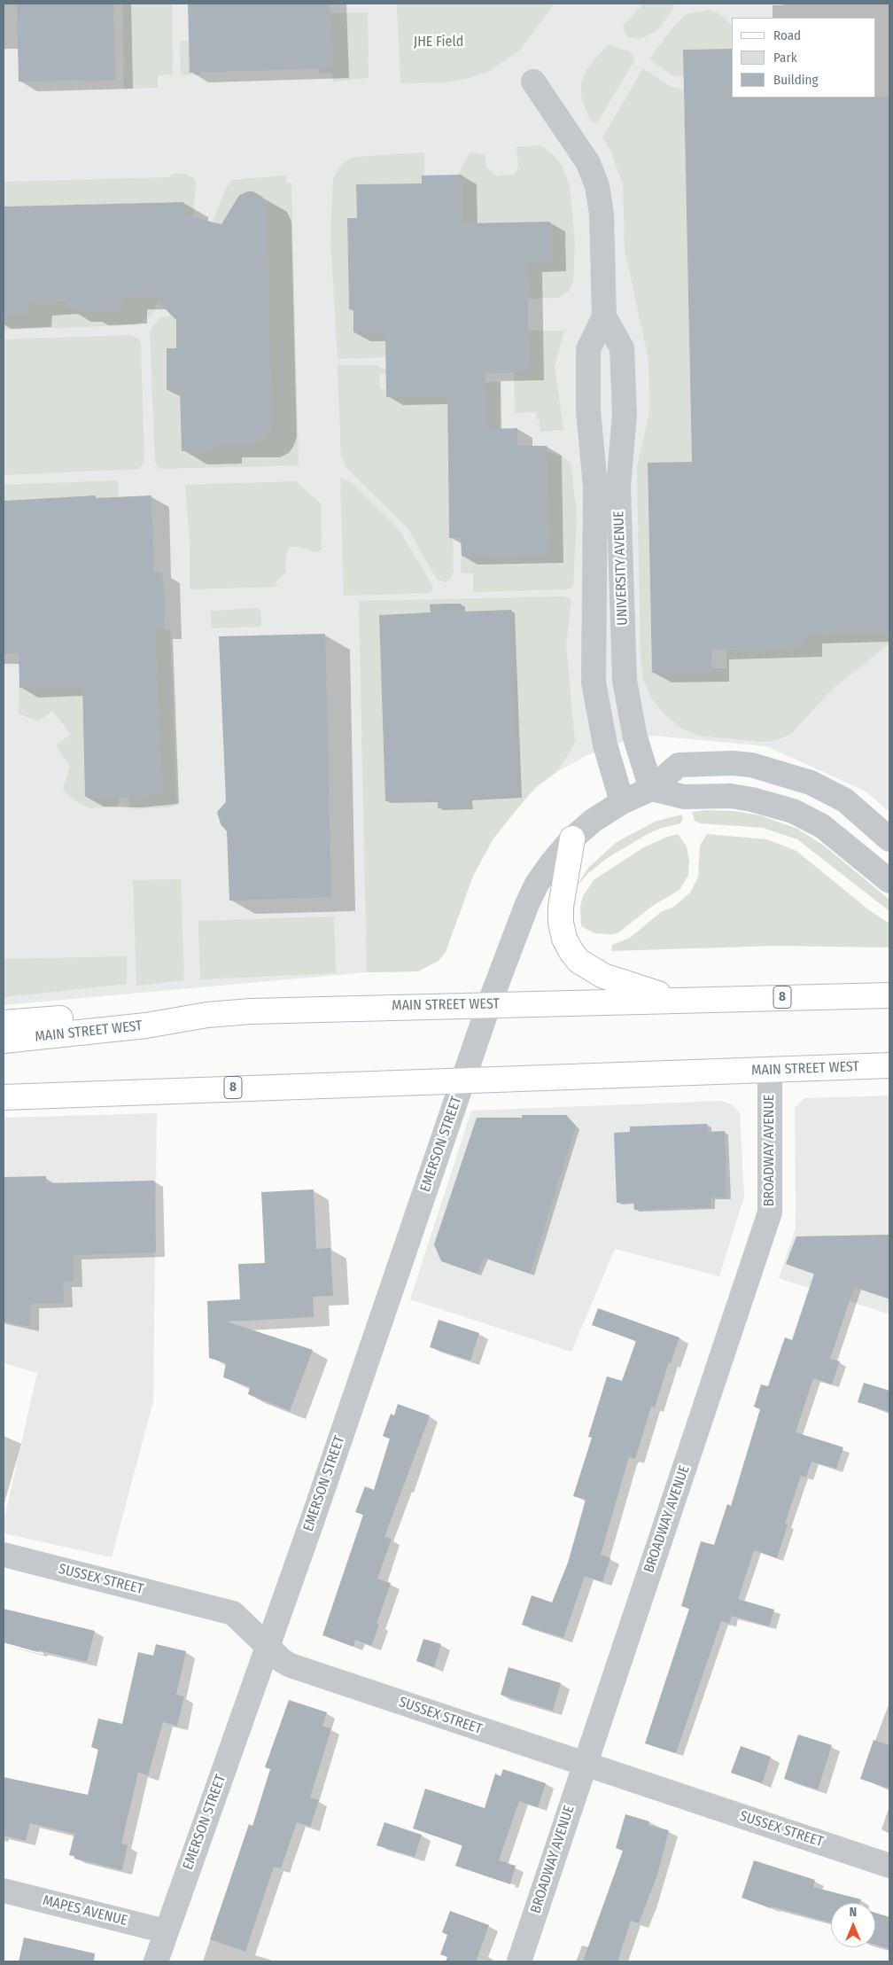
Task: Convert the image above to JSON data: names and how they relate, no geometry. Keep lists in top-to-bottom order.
{
  "streets": {
    "main road": ["8", "MAIN STREET WEST"],
    "street": [
      "UNIVERSITY AVENUE",
      "EMERSON STREET",
      "BROADWAY AVENUE",
      "SUSSEX STREET",
      "MAPES AVENUE"
    ]
  },
  "crossings": [
    ["MAIN STREET WEST", "EMERSON STREET"],
    ["MAIN STREET WEST", "BROADWAY AVENUE"],
    ["EMERSON STREET", "SUSSEX STREET"],
    ["EMERSON STREET", "MAPES AVENUE"],
    ["BROADWAY AVENUE", "SUSSEX STREET"]
  ],
  "parks": ["JHE Field"],
  "legend": ["Road", "Park", "Building"],
  "north": "top"
}
